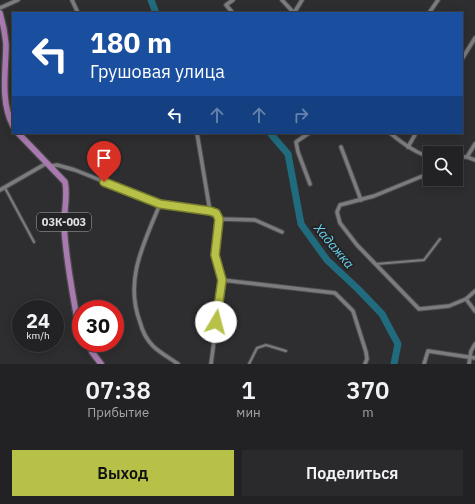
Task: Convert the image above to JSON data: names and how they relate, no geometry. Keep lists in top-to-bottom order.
{
  "streets": {
    "main road": ["03К-003"]
  },
  "water": ["Хадажка"],
  "page": {
    "turn": ["180 m", "Грушовая улица"],
    "speed": "24 km/h",
    "limit": "30",
    "eta": [
      "07:38",
      "Прибытие",
      "1",
      "мин",
      "370",
      "m"
    ],
    "buttons": ["Выход", "Поделиться"]
  }
}
